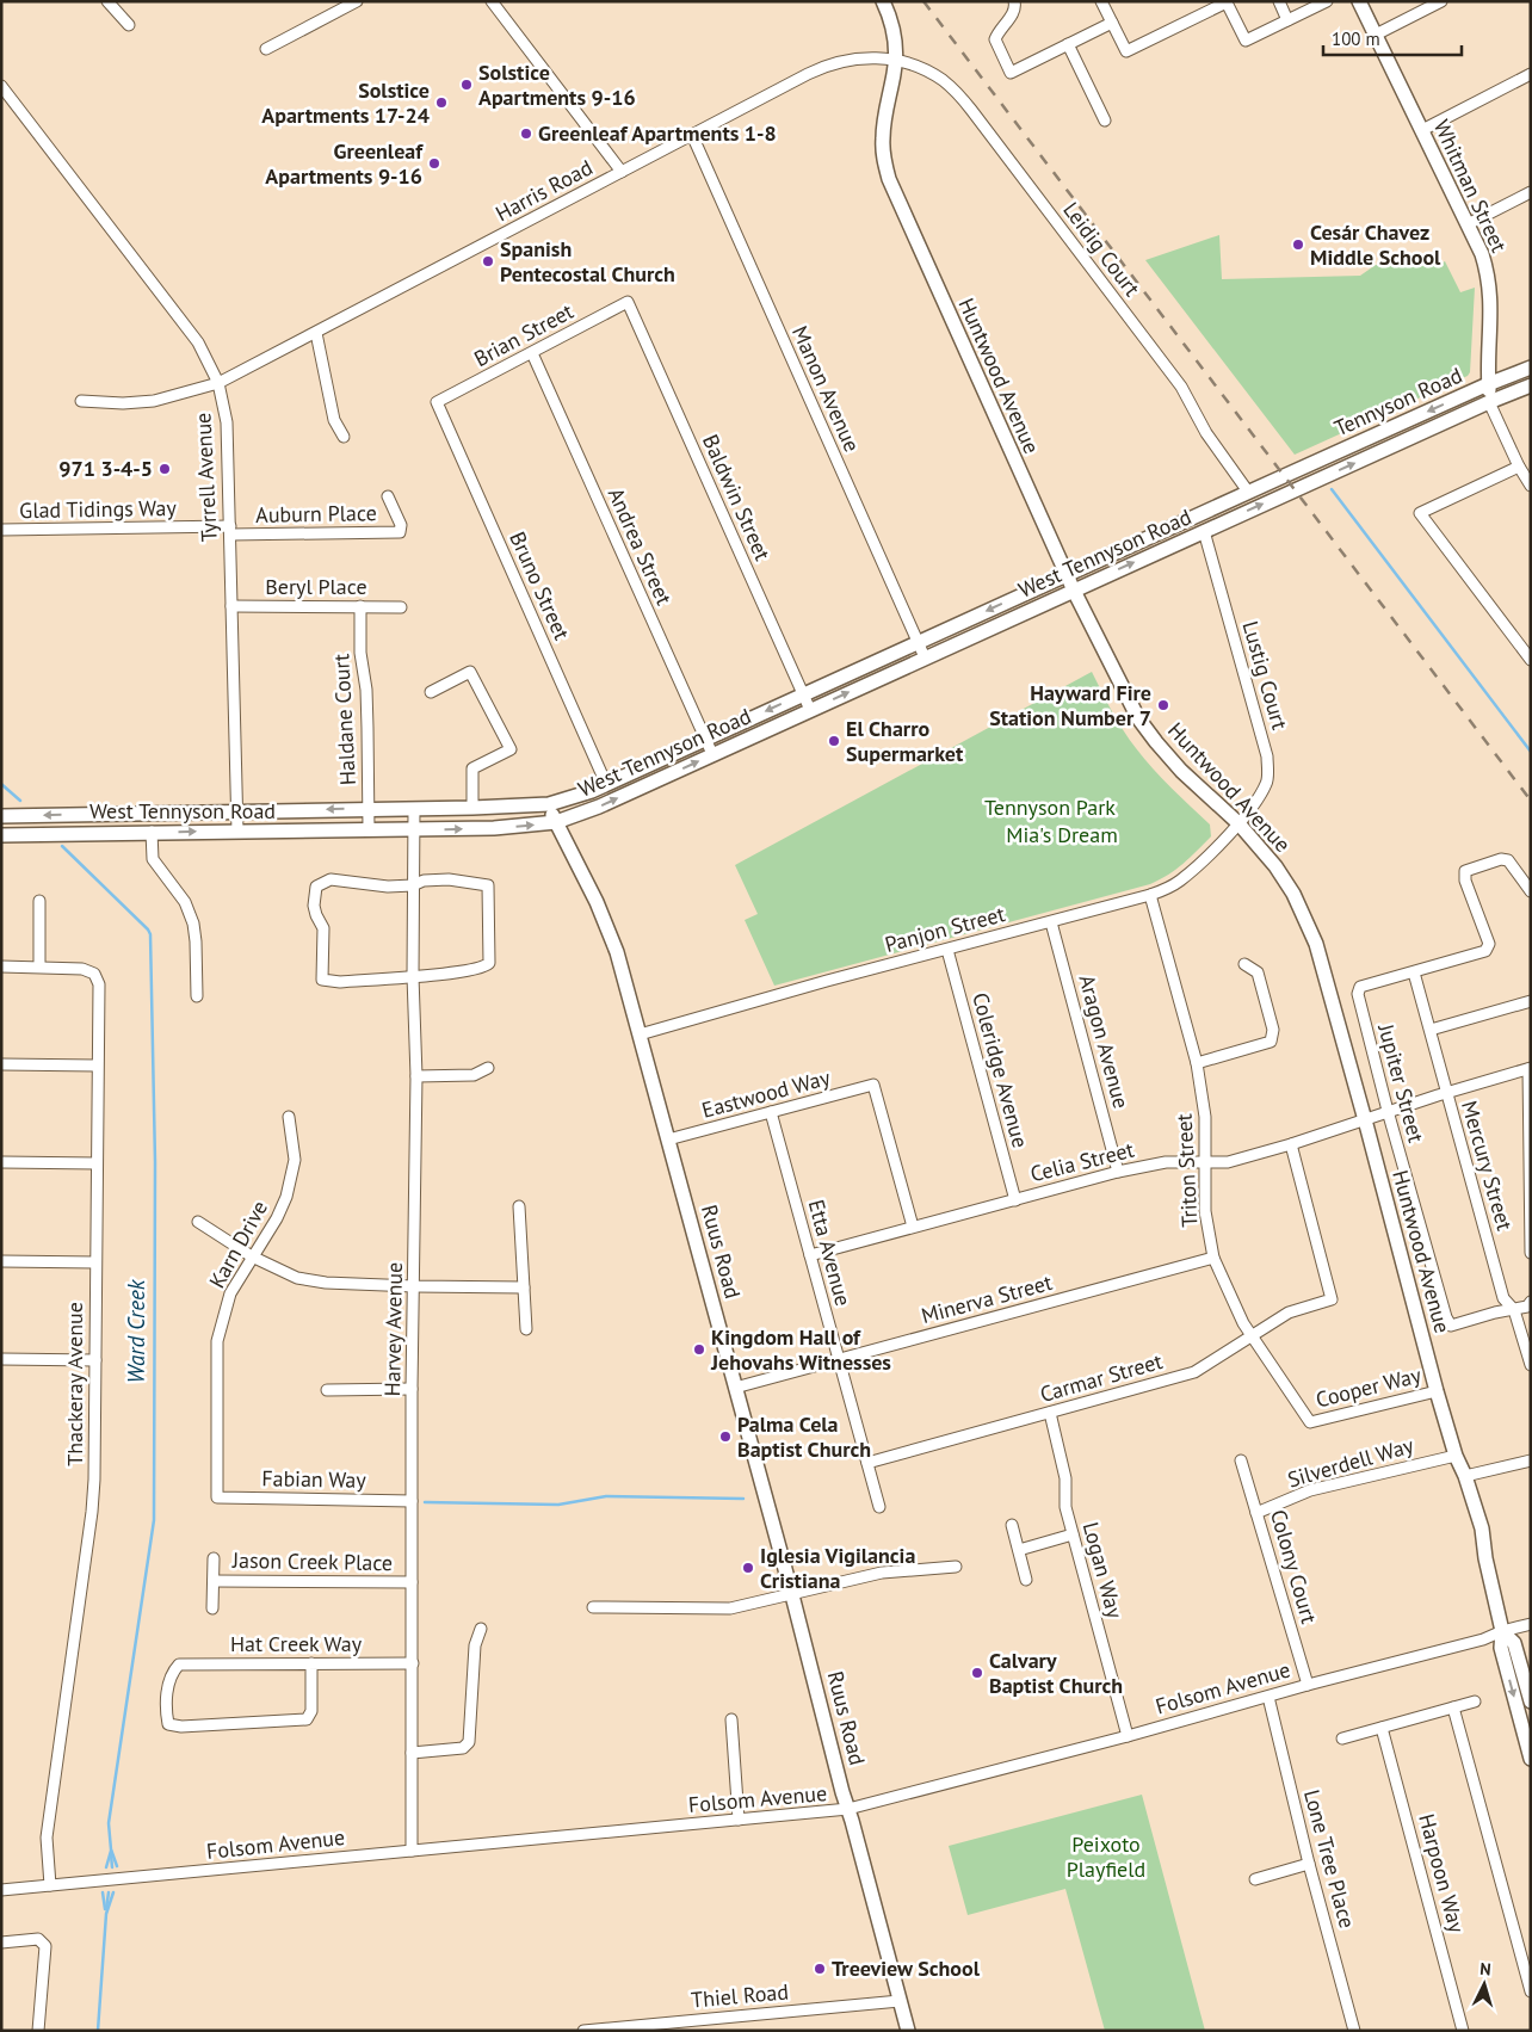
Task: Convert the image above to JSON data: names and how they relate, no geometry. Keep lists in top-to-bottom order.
{
  "streets": {
    "street": [
      "Whitman Street",
      "Harris Road",
      "Leidig Court",
      "Brian Street",
      "Huntwood Avenue",
      "Manon Avenue",
      "Tennyson Road",
      "Tyrrell Avenue",
      "Baldwin Street",
      "Glad Tidings Way",
      "Auburn Place",
      "Andrea Street",
      "West Tennyson Road",
      "Bruno Street",
      "Beryl Place",
      "Lustig Court",
      "Haldane Court",
      "Panjon Street",
      "Aragon Avenue",
      "Coleridge Avenue",
      "Jupiter Street",
      "Eastwood Way",
      "Celia Street",
      "Mercury Street",
      "Triton Street",
      "Karn Drive",
      "Ruus Road",
      "Etta Avenue",
      "Minerva Street",
      "Harvey Avenue",
      "Carmar Street",
      "Thackeray Avenue",
      "Cooper Way",
      "Silverdell Way",
      "Fabian Way",
      "Jason Creek Place",
      "Colony Court",
      "Logan Way",
      "Hat Creek Way",
      "Folsom Avenue",
      "Lone Tree Place",
      "Harpoon Way",
      "Thiel Road"
    ]
  },
  "crossings": [
    ["Whitman Street", "Tennyson Road"],
    ["Harris Road", "Leidig Court"],
    ["Harris Road", "Huntwood Avenue"],
    ["Harris Road", "Manon Avenue"],
    ["Harris Road", "Tyrrell Avenue"],
    ["Leidig Court", "Huntwood Avenue"],
    ["Leidig Court", "West Tennyson Road"],
    ["Brian Street", "Baldwin Street"],
    ["Brian Street", "Andrea Street"],
    ["Brian Street", "Bruno Street"],
    ["Huntwood Avenue", "West Tennyson Road"],
    ["Huntwood Avenue", "Lustig Court"],
    ["Huntwood Avenue", "Panjon Street"],
    ["Huntwood Avenue", "Celia Street"],
    ["Huntwood Avenue", "Cooper Way"],
    ["Huntwood Avenue", "Silverdell Way"],
    ["Huntwood Avenue", "Folsom Avenue"],
    ["Manon Avenue", "West Tennyson Road"],
    ["Tennyson Road", "West Tennyson Road"],
    ["Tyrrell Avenue", "Glad Tidings Way"],
    ["Tyrrell Avenue", "Auburn Place"],
    ["Tyrrell Avenue", "West Tennyson Road"],
    ["Tyrrell Avenue", "Beryl Place"],
    ["Baldwin Street", "West Tennyson Road"],
    ["Glad Tidings Way", "Auburn Place"],
    ["Andrea Street", "West Tennyson Road"],
    ["West Tennyson Road", "Bruno Street"],
    ["West Tennyson Road", "Lustig Court"],
    ["West Tennyson Road", "Haldane Court"],
    ["West Tennyson Road", "Ruus Road"],
    ["West Tennyson Road", "Harvey Avenue"],
    ["Beryl Place", "Haldane Court"],
    ["Lustig Court", "Panjon Street"],
    ["Panjon Street", "Aragon Avenue"],
    ["Panjon Street", "Coleridge Avenue"],
    ["Panjon Street", "Triton Street"],
    ["Panjon Street", "Ruus Road"],
    ["Aragon Avenue", "Celia Street"],
    ["Coleridge Avenue", "Celia Street"],
    ["Jupiter Street", "Celia Street"],
    ["Jupiter Street", "Mercury Street"],
    ["Eastwood Way", "Celia Street"],
    ["Eastwood Way", "Ruus Road"],
    ["Eastwood Way", "Etta Avenue"],
    ["Celia Street", "Mercury Street"],
    ["Celia Street", "Triton Street"],
    ["Celia Street", "Etta Avenue"],
    ["Celia Street", "Carmar Street"],
    ["Triton Street", "Minerva Street"],
    ["Triton Street", "Carmar Street"],
    ["Triton Street", "Cooper Way"],
    ["Karn Drive", "Fabian Way"],
    ["Ruus Road", "Minerva Street"],
    ["Ruus Road", "Folsom Avenue"],
    ["Ruus Road", "Thiel Road"],
    ["Etta Avenue", "Minerva Street"],
    ["Etta Avenue", "Carmar Street"],
    ["Harvey Avenue", "Fabian Way"],
    ["Harvey Avenue", "Jason Creek Place"],
    ["Harvey Avenue", "Hat Creek Way"],
    ["Harvey Avenue", "Folsom Avenue"],
    ["Carmar Street", "Logan Way"],
    ["Thackeray Avenue", "Folsom Avenue"],
    ["Silverdell Way", "Colony Court"],
    ["Colony Court", "Folsom Avenue"],
    ["Logan Way", "Folsom Avenue"],
    ["Folsom Avenue", "Lone Tree Place"]
  ],
  "water": ["Ward Creek"],
  "parks": ["Tennyson Park", "Mia's Dream", "Peixoto Playfield"],
  "places": [
    "Solstice Apartments 9-16",
    "Solstice Apartments 17-24",
    "Greenleaf Apartments 1-8",
    "Greenleaf Apartments 9-16",
    "Cesár Chavez Middle School",
    "Spanish Pentecostal Church",
    "971 3-4-5",
    "Hayward Fire Station Number 7",
    "El Charro Supermarket",
    "Kingdom Hall of Jehovahs Witnesses",
    "Palma Cela Baptist Church",
    "Iglesia Vigilancia Cristiana",
    "Calvary Baptist Church",
    "Treeview School"
  ],
  "scale_bar": "100 m",
  "north": "top"
}
